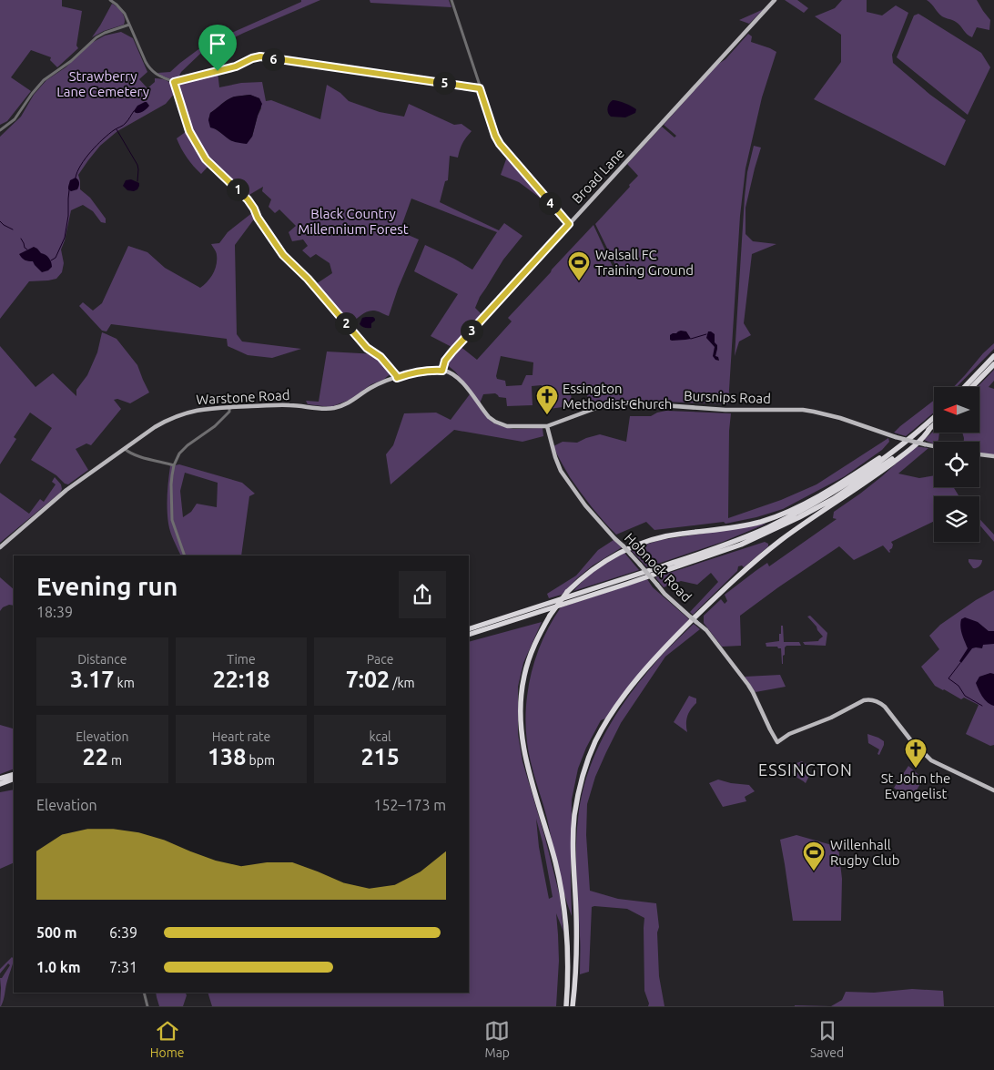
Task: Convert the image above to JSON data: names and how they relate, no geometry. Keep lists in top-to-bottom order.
{
  "streets": {
    "main road": [
      "Broad Lane",
      "Warstone Road",
      "Bursnips Road",
      "Hobnock Road"
    ]
  },
  "crossings": [
    ["Broad Lane", "Warstone Road"],
    ["Broad Lane", "Bursnips Road"],
    ["Warstone Road", "Bursnips Road"],
    ["Bursnips Road", "Hobnock Road"]
  ],
  "districts": ["ESSINGTON"],
  "parks": ["Strawberry Lane Cemetery", "Black Country Millennium Forest"],
  "places": {
    "sports": ["Walsall FC Training Ground", "Willenhall Rugby Club"],
    "church": ["Essington Methodist Church", "St John the Evangelist"]
  },
  "north": "left",
  "page": {
    "pins": [
      "6",
      "5",
      "1",
      "4",
      "2",
      "3"
    ],
    "heading": ["Evening run", "18:39"],
    "stats": [
      ["Distance", "3.17 km"],
      ["Time", "22:18"],
      ["Pace", "7:02 /km"],
      ["Elevation", "22 m"],
      ["Heart rate", "138 bpm"],
      ["kcal", "215"]
    ],
    "chart": ["Elevation", "152–173 m"],
    "list": [
      {
        "name": "500 m",
        "note": "6:39"
      },
      {
        "name": "1.0 km",
        "note": "7:31"
      }
    ],
    "tabs": ["Home", "Map", "Saved"]
  }
}
